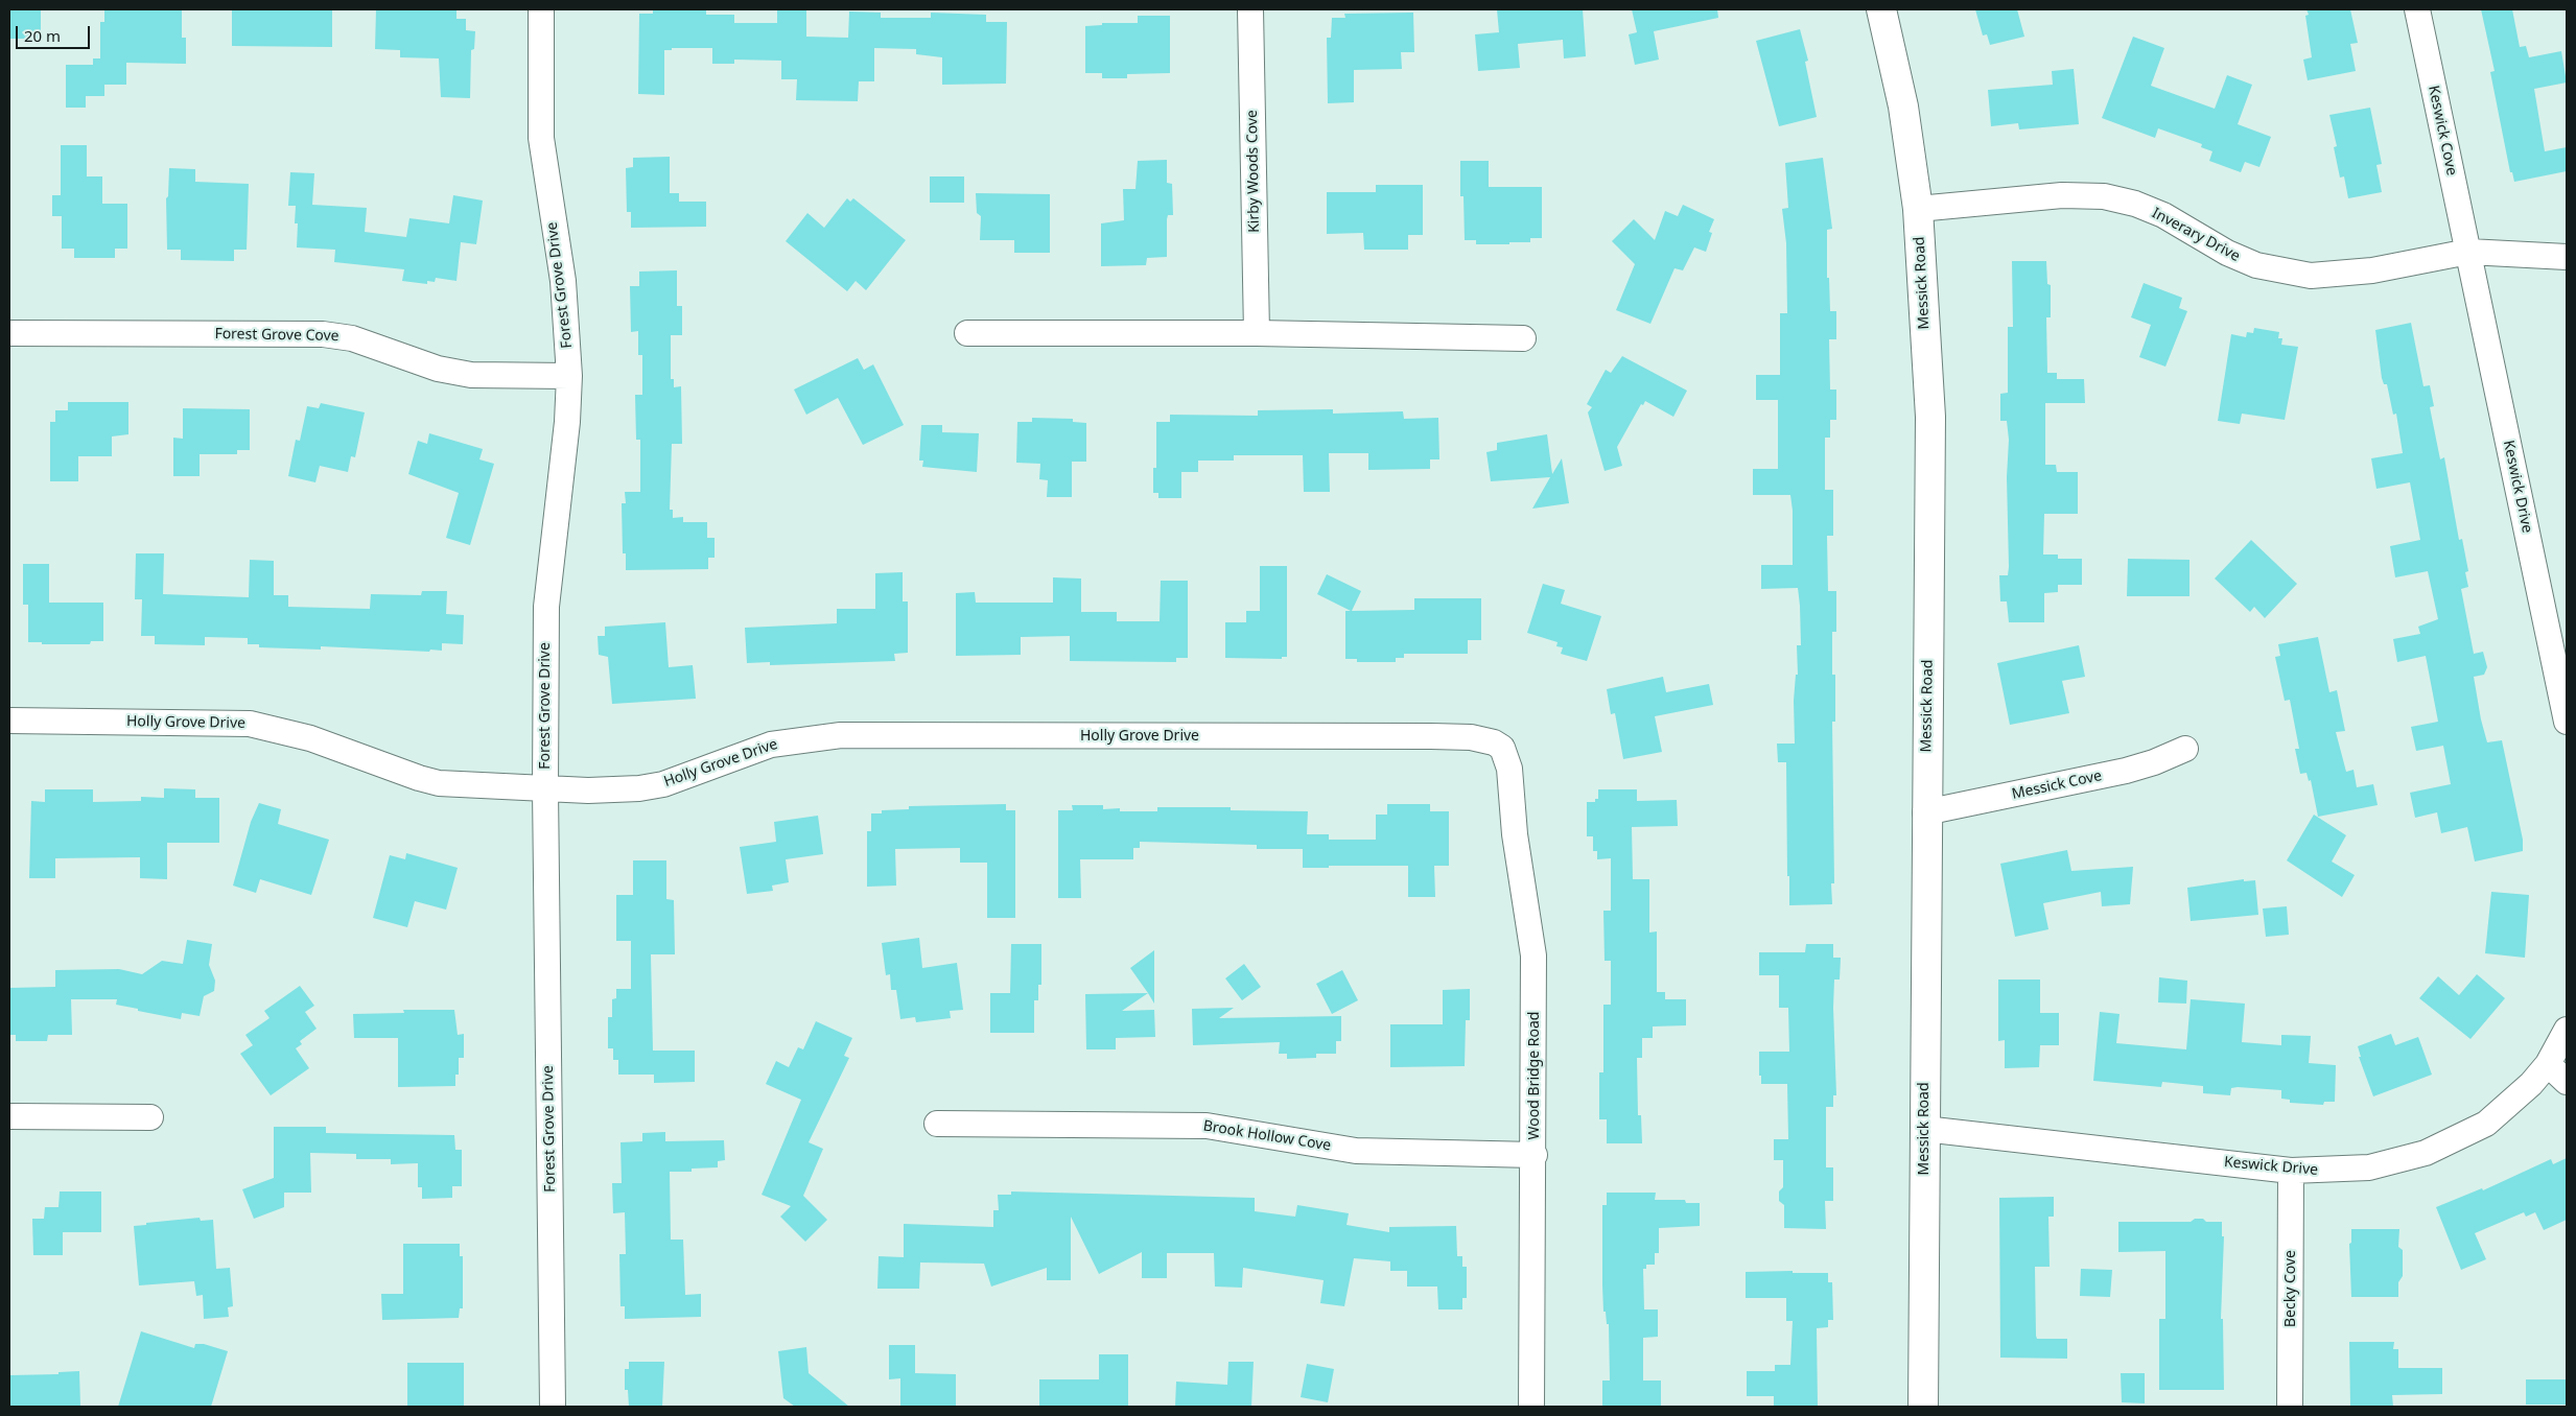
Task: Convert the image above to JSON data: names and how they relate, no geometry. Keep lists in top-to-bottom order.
{
  "streets": {
    "street": [
      "Keswick Cove",
      "Kirby Woods Cove",
      "Inverary Drive",
      "Messick Road",
      "Forest Grove Drive",
      "Forest Grove Cove",
      "Keswick Drive",
      "Holly Grove Drive",
      "Messick Cove",
      "Wood Bridge Road",
      "Brook Hollow Cove",
      "Becky Cove"
    ]
  },
  "crossings": [
    ["Keswick Cove", "Inverary Drive"],
    ["Keswick Cove", "Keswick Drive"],
    ["Inverary Drive", "Messick Road"],
    ["Inverary Drive", "Keswick Drive"],
    ["Messick Road", "Keswick Drive"],
    ["Messick Road", "Messick Cove"],
    ["Forest Grove Drive", "Forest Grove Cove"],
    ["Forest Grove Drive", "Holly Grove Drive"],
    ["Keswick Drive", "Becky Cove"],
    ["Holly Grove Drive", "Wood Bridge Road"],
    ["Wood Bridge Road", "Brook Hollow Cove"]
  ],
  "scale_bar": "20 m"
}
